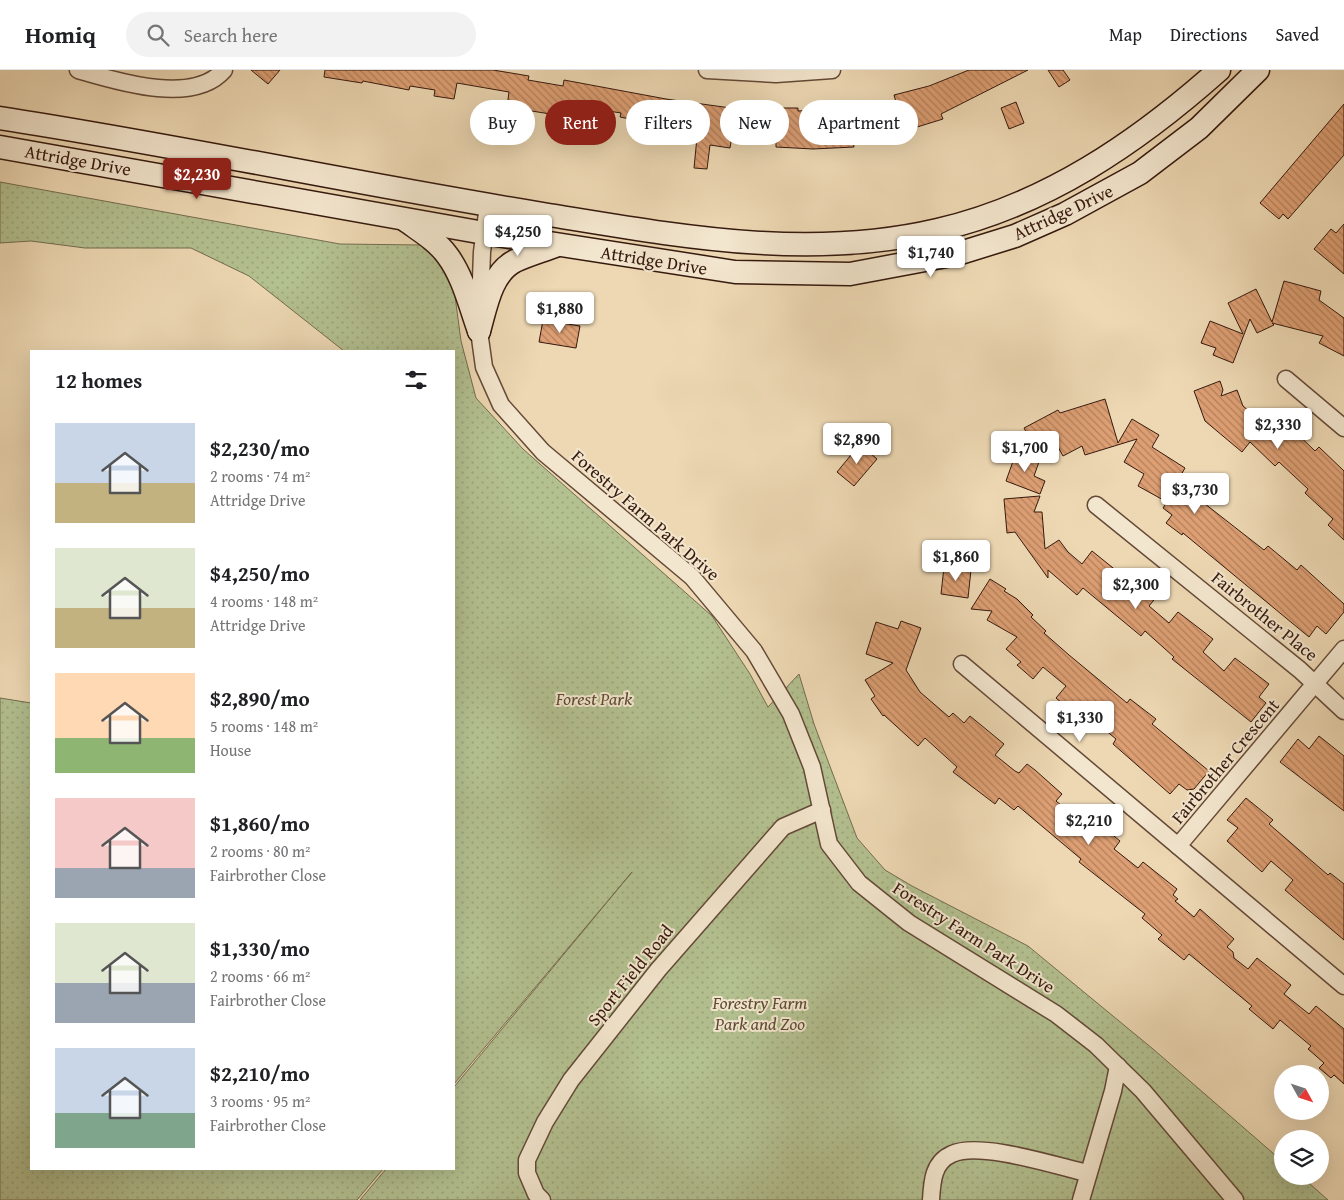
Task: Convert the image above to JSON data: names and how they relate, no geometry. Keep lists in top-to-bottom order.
{
  "streets": {
    "main road": ["Attridge Drive"],
    "street": [
      "Forestry Farm Park Drive",
      "Fairbrother Place",
      "Fairbrother Crescent",
      "Sport Field Road"
    ]
  },
  "crossings": [
    ["Attridge Drive", "Forestry Farm Park Drive"],
    ["Forestry Farm Park Drive", "Sport Field Road"],
    ["Fairbrother Place", "Fairbrother Crescent"]
  ],
  "parks": ["Forest Park", "Forestry Farm Park and Zoo"],
  "north": "bottom right",
  "page": {
    "header": "Homiq",
    "search": "Search here",
    "nav": ["Map", "Directions", "Saved"],
    "chip": [
      "Buy",
      "Rent",
      "Filters",
      "New",
      "Apartment"
    ],
    "price": [
      "$2,230",
      "$4,250",
      "$1,740",
      "$1,880",
      "$2,330",
      "$2,890",
      "$1,700",
      "$3,730",
      "$1,860",
      "$2,300",
      "$1,330",
      "$2,210"
    ],
    "heading": "12 homes",
    "list": [
      {
        "name": "$2,230/mo",
        "note": "2 rooms · 74 m² · Attridge Drive"
      },
      {
        "name": "$4,250/mo",
        "note": "4 rooms · 148 m² · Attridge Drive"
      },
      {
        "name": "$2,890/mo",
        "note": "5 rooms · 148 m² · House"
      },
      {
        "name": "$1,860/mo",
        "note": "2 rooms · 80 m² · Fairbrother Close"
      },
      {
        "name": "$1,330/mo",
        "note": "2 rooms · 66 m² · Fairbrother Close"
      },
      {
        "name": "$2,210/mo",
        "note": "3 rooms · 95 m² · Fairbrother Close"
      }
    ]
  }
}
